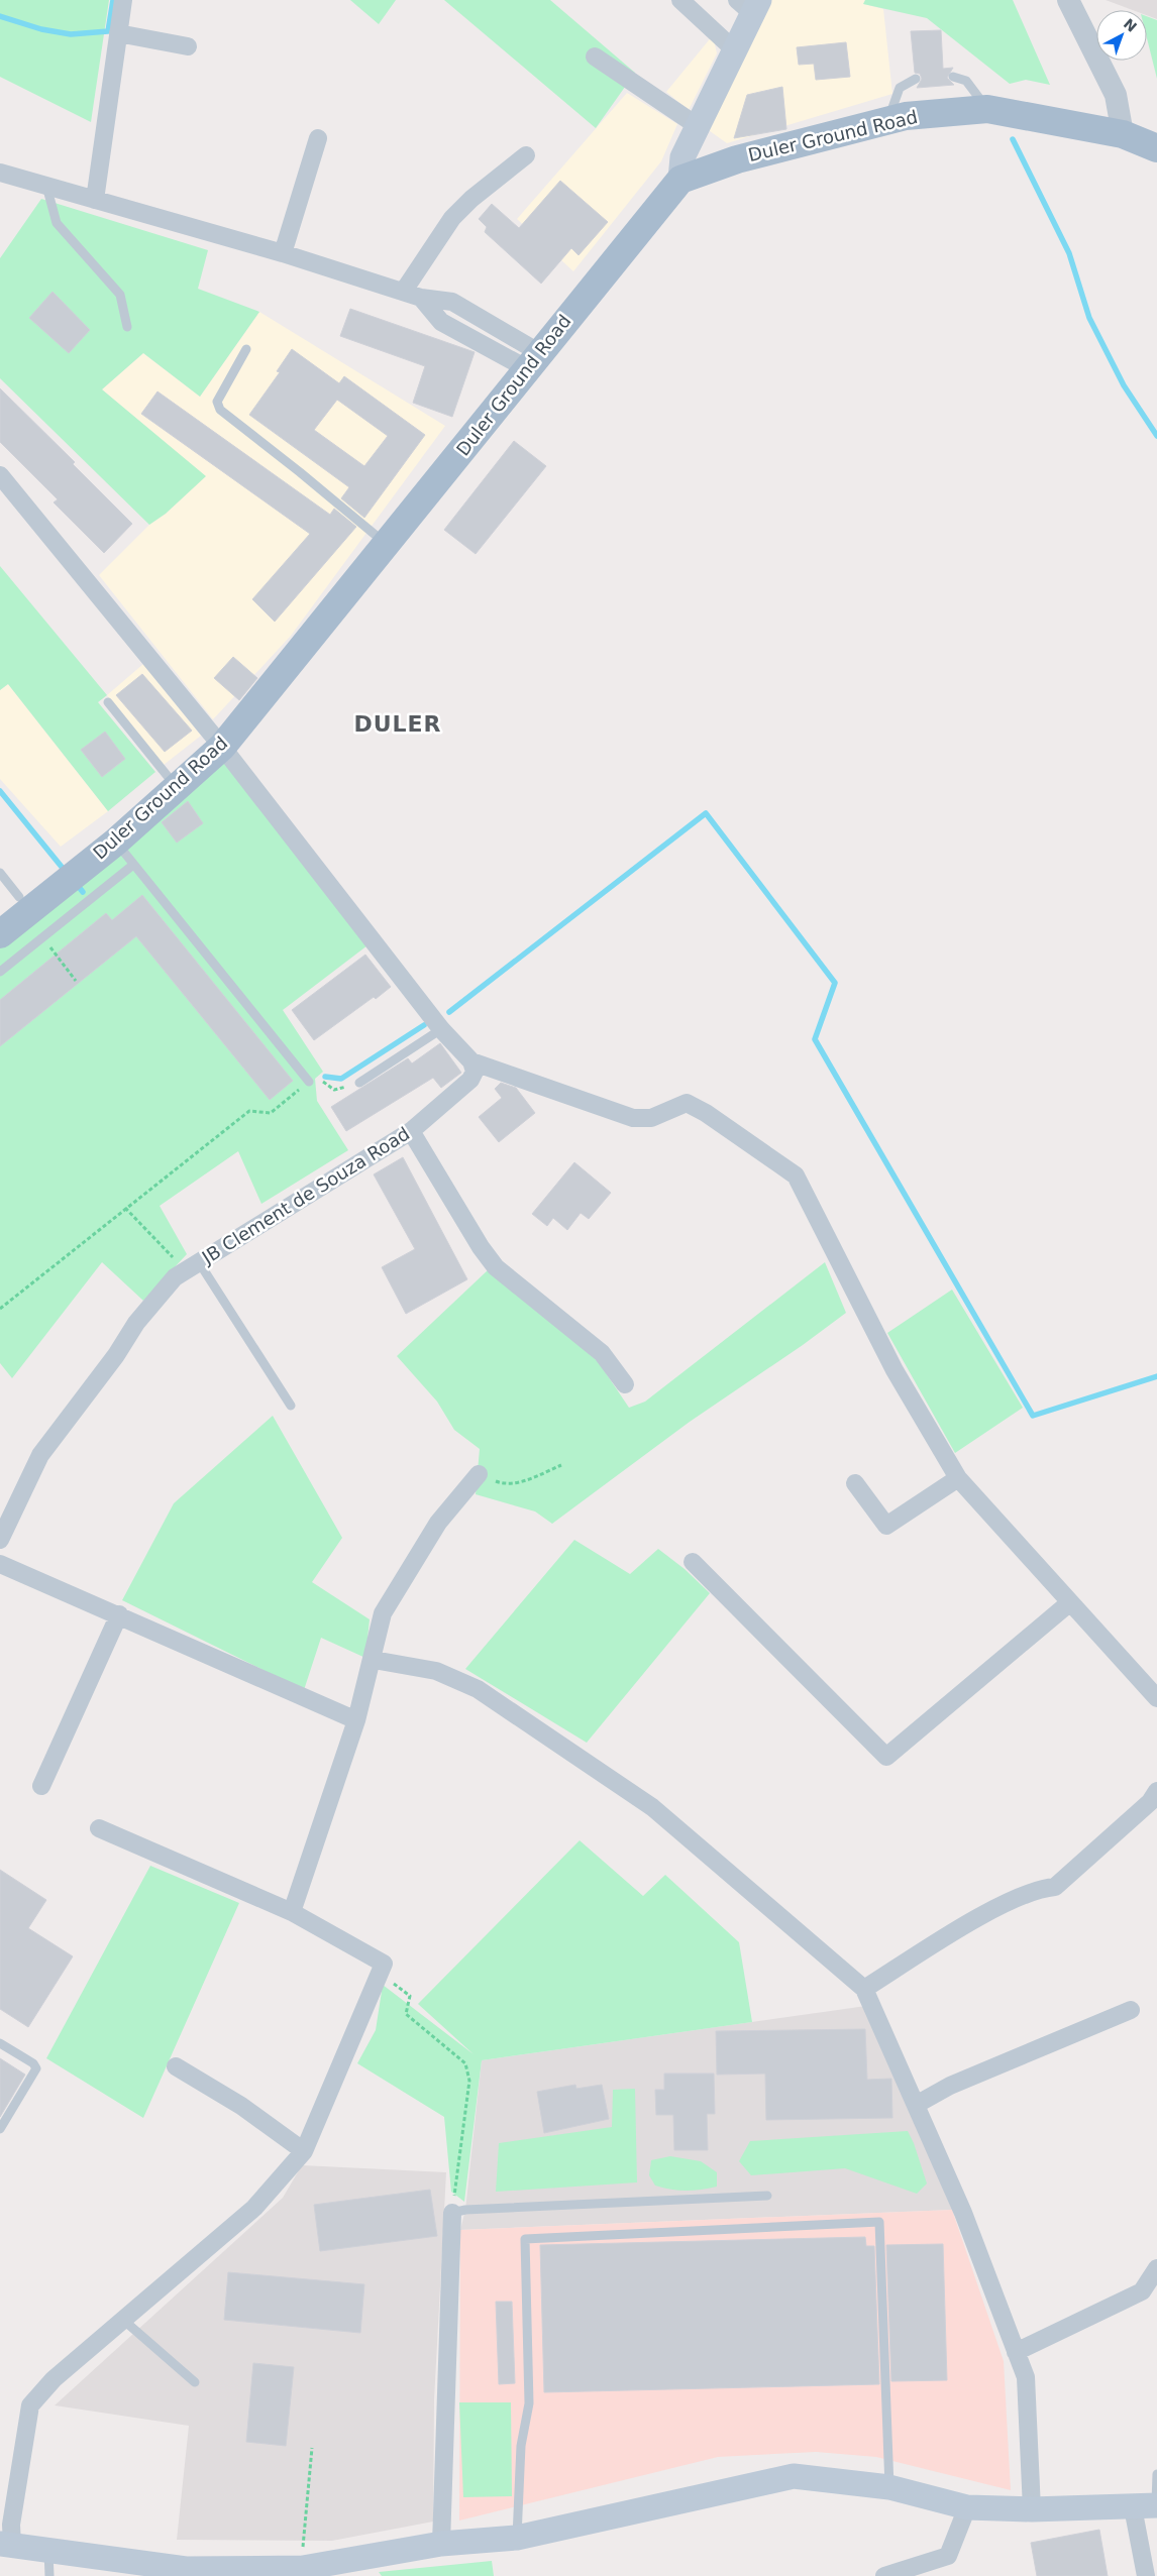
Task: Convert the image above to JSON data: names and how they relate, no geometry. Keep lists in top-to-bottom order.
{
  "streets": {
    "main road": ["Duler Ground Road"],
    "street": ["JB Clement de Souza Road"]
  },
  "districts": ["DULER"],
  "north": "top right"
}
